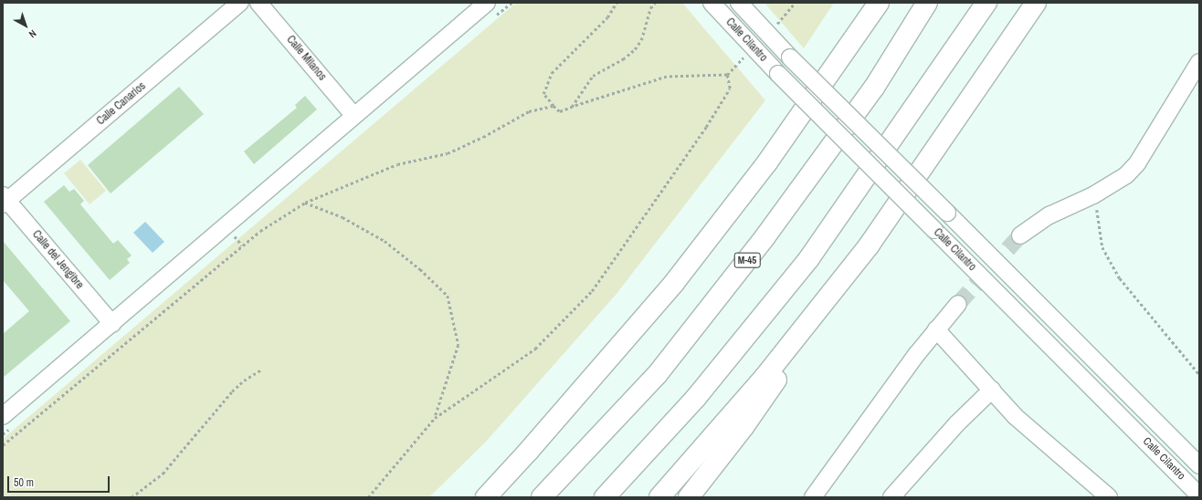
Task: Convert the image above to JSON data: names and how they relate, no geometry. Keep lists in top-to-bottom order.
{
  "streets": {
    "highway": ["M-45"],
    "street": [
      "Calle Cilantro",
      "Calle Milanos",
      "Calle Canarios",
      "Calle del Jengibre"
    ]
  },
  "crossings": [
    ["Calle Canarios", "Calle del Jengibre"]
  ],
  "scale_bar": "50 m",
  "north": "bottom right"
}
